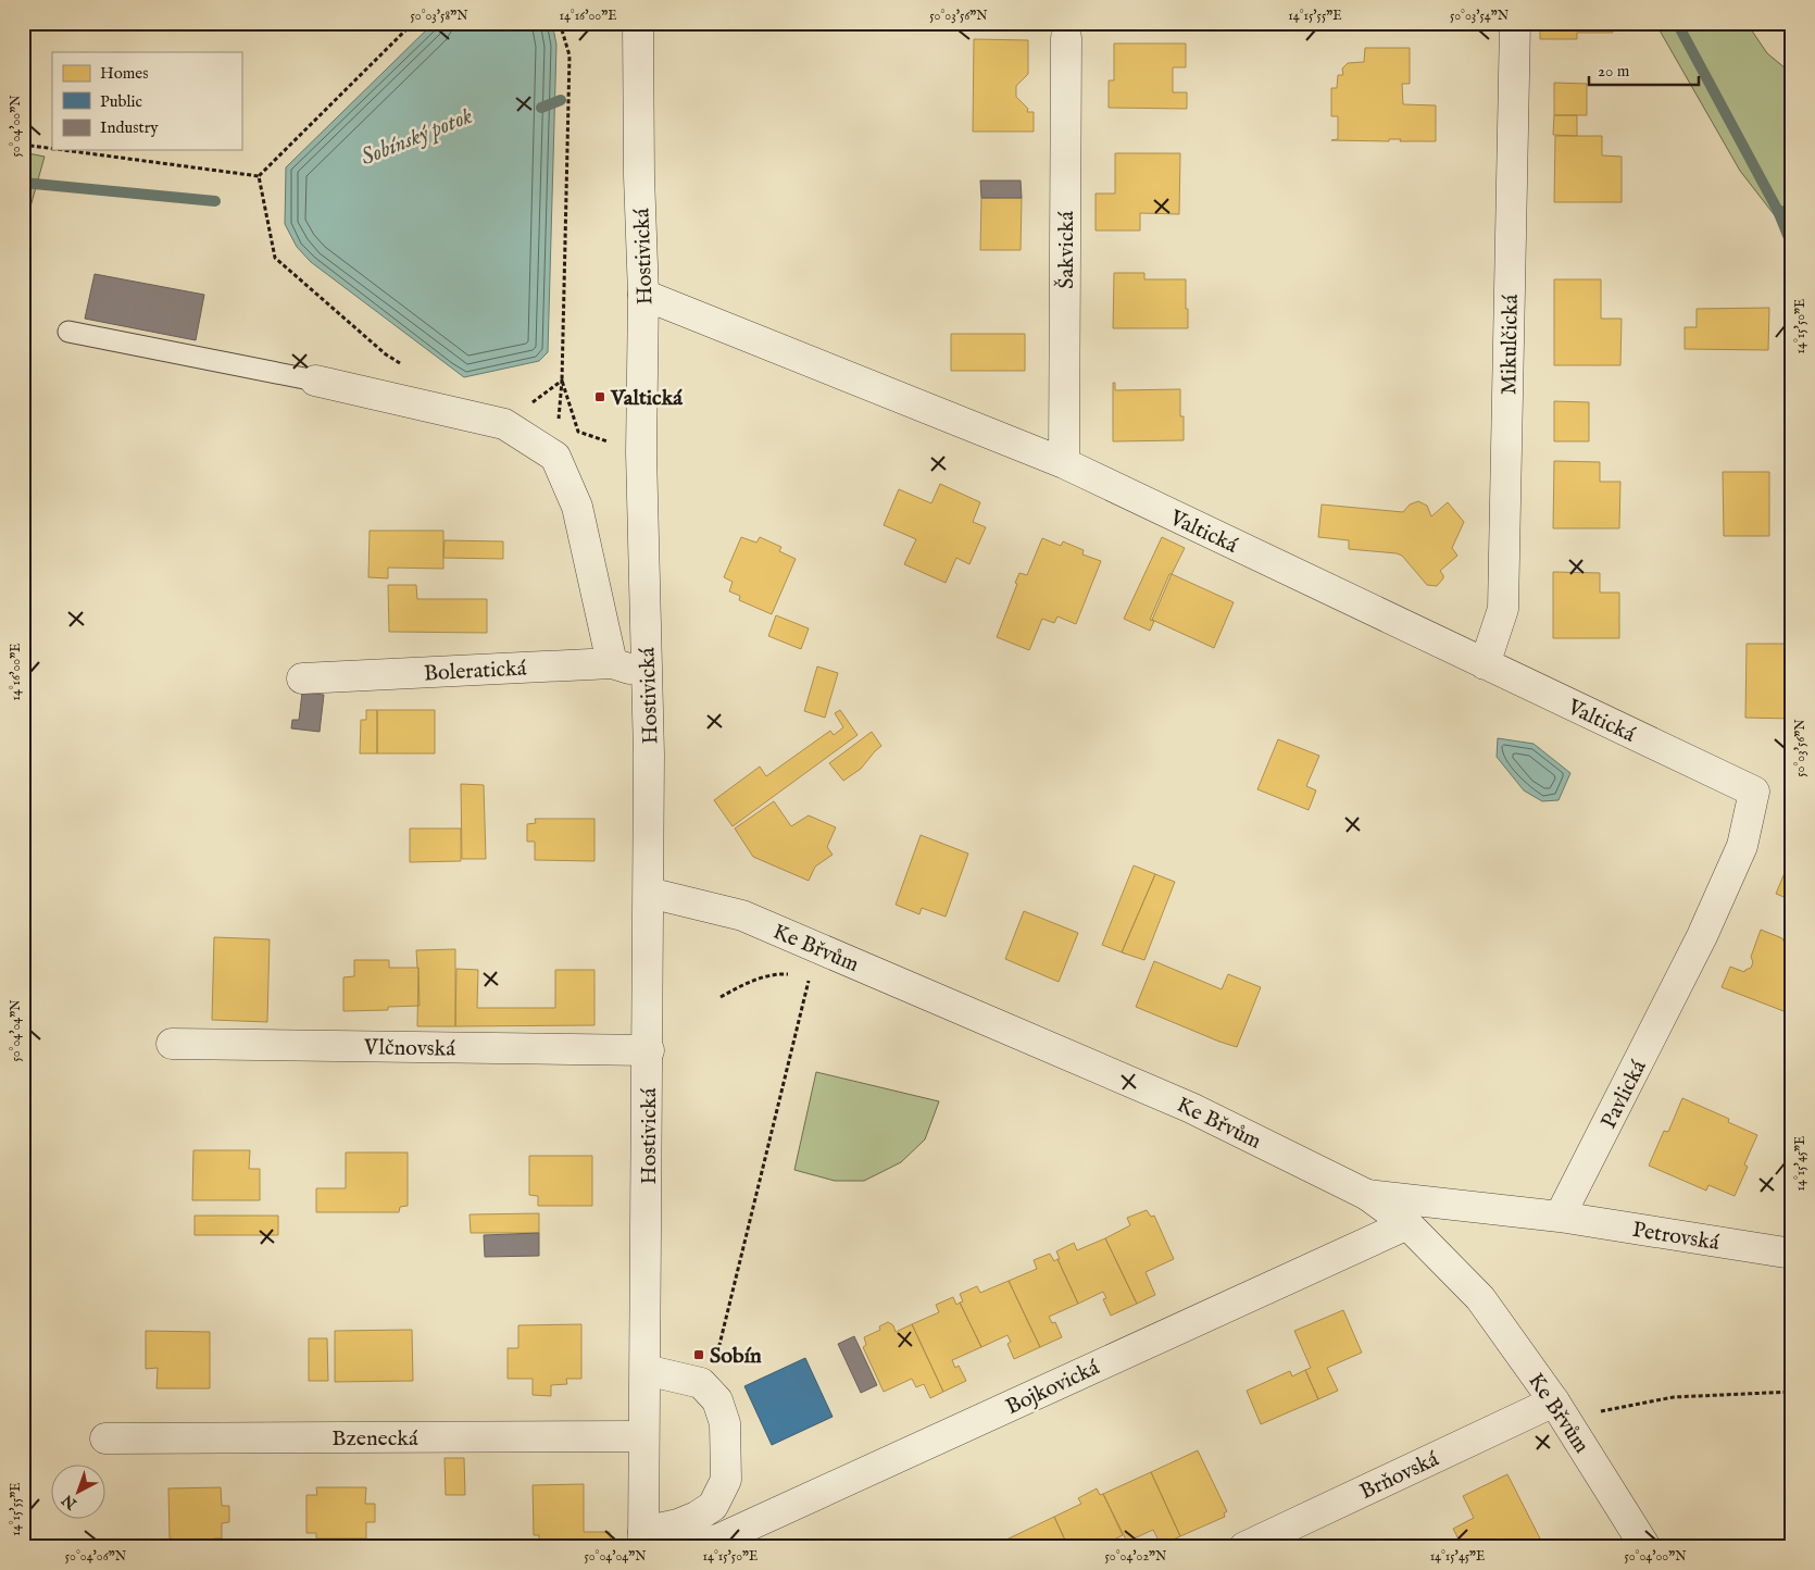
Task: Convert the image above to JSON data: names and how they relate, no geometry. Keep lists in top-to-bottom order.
{
  "streets": {
    "street": [
      "Šakvická",
      "Hostivická",
      "Mikulčická",
      "Valtická",
      "Boleratická",
      "Ke Břvům",
      "Vlčnovská",
      "Pavlická",
      "Petrovská",
      "Bojkovická",
      "Bzenecká",
      "Brňovská"
    ]
  },
  "crossings": [
    ["Šakvická", "Valtická"],
    ["Hostivická", "Valtická"],
    ["Hostivická", "Boleratická"],
    ["Hostivická", "Ke Břvům"],
    ["Hostivická", "Vlčnovská"],
    ["Hostivická", "Bzenecká"],
    ["Mikulčická", "Valtická"],
    ["Valtická", "Pavlická"],
    ["Ke Břvům", "Bojkovická"],
    ["Ke Břvům", "Brňovská"],
    ["Pavlická", "Petrovská"]
  ],
  "water": ["Sobínský potok"],
  "places": {
    "transit": ["Valtická", "Sobín"]
  },
  "legend": ["Homes", "Public", "Industry"],
  "scale_bar": "20 m",
  "north": "bottom left",
  "coordinates": [
    "50°03'58\"N",
    "14°16'00\"E",
    "50°03'56\"N",
    "14°15'55\"E",
    "50°03'54\"N",
    "50°04'00\"N",
    "14°15'50\"E",
    "50°04'04\"N",
    "14°15'45\"E",
    "50°04'06\"N",
    "50°04'02\"N"
  ]
}
